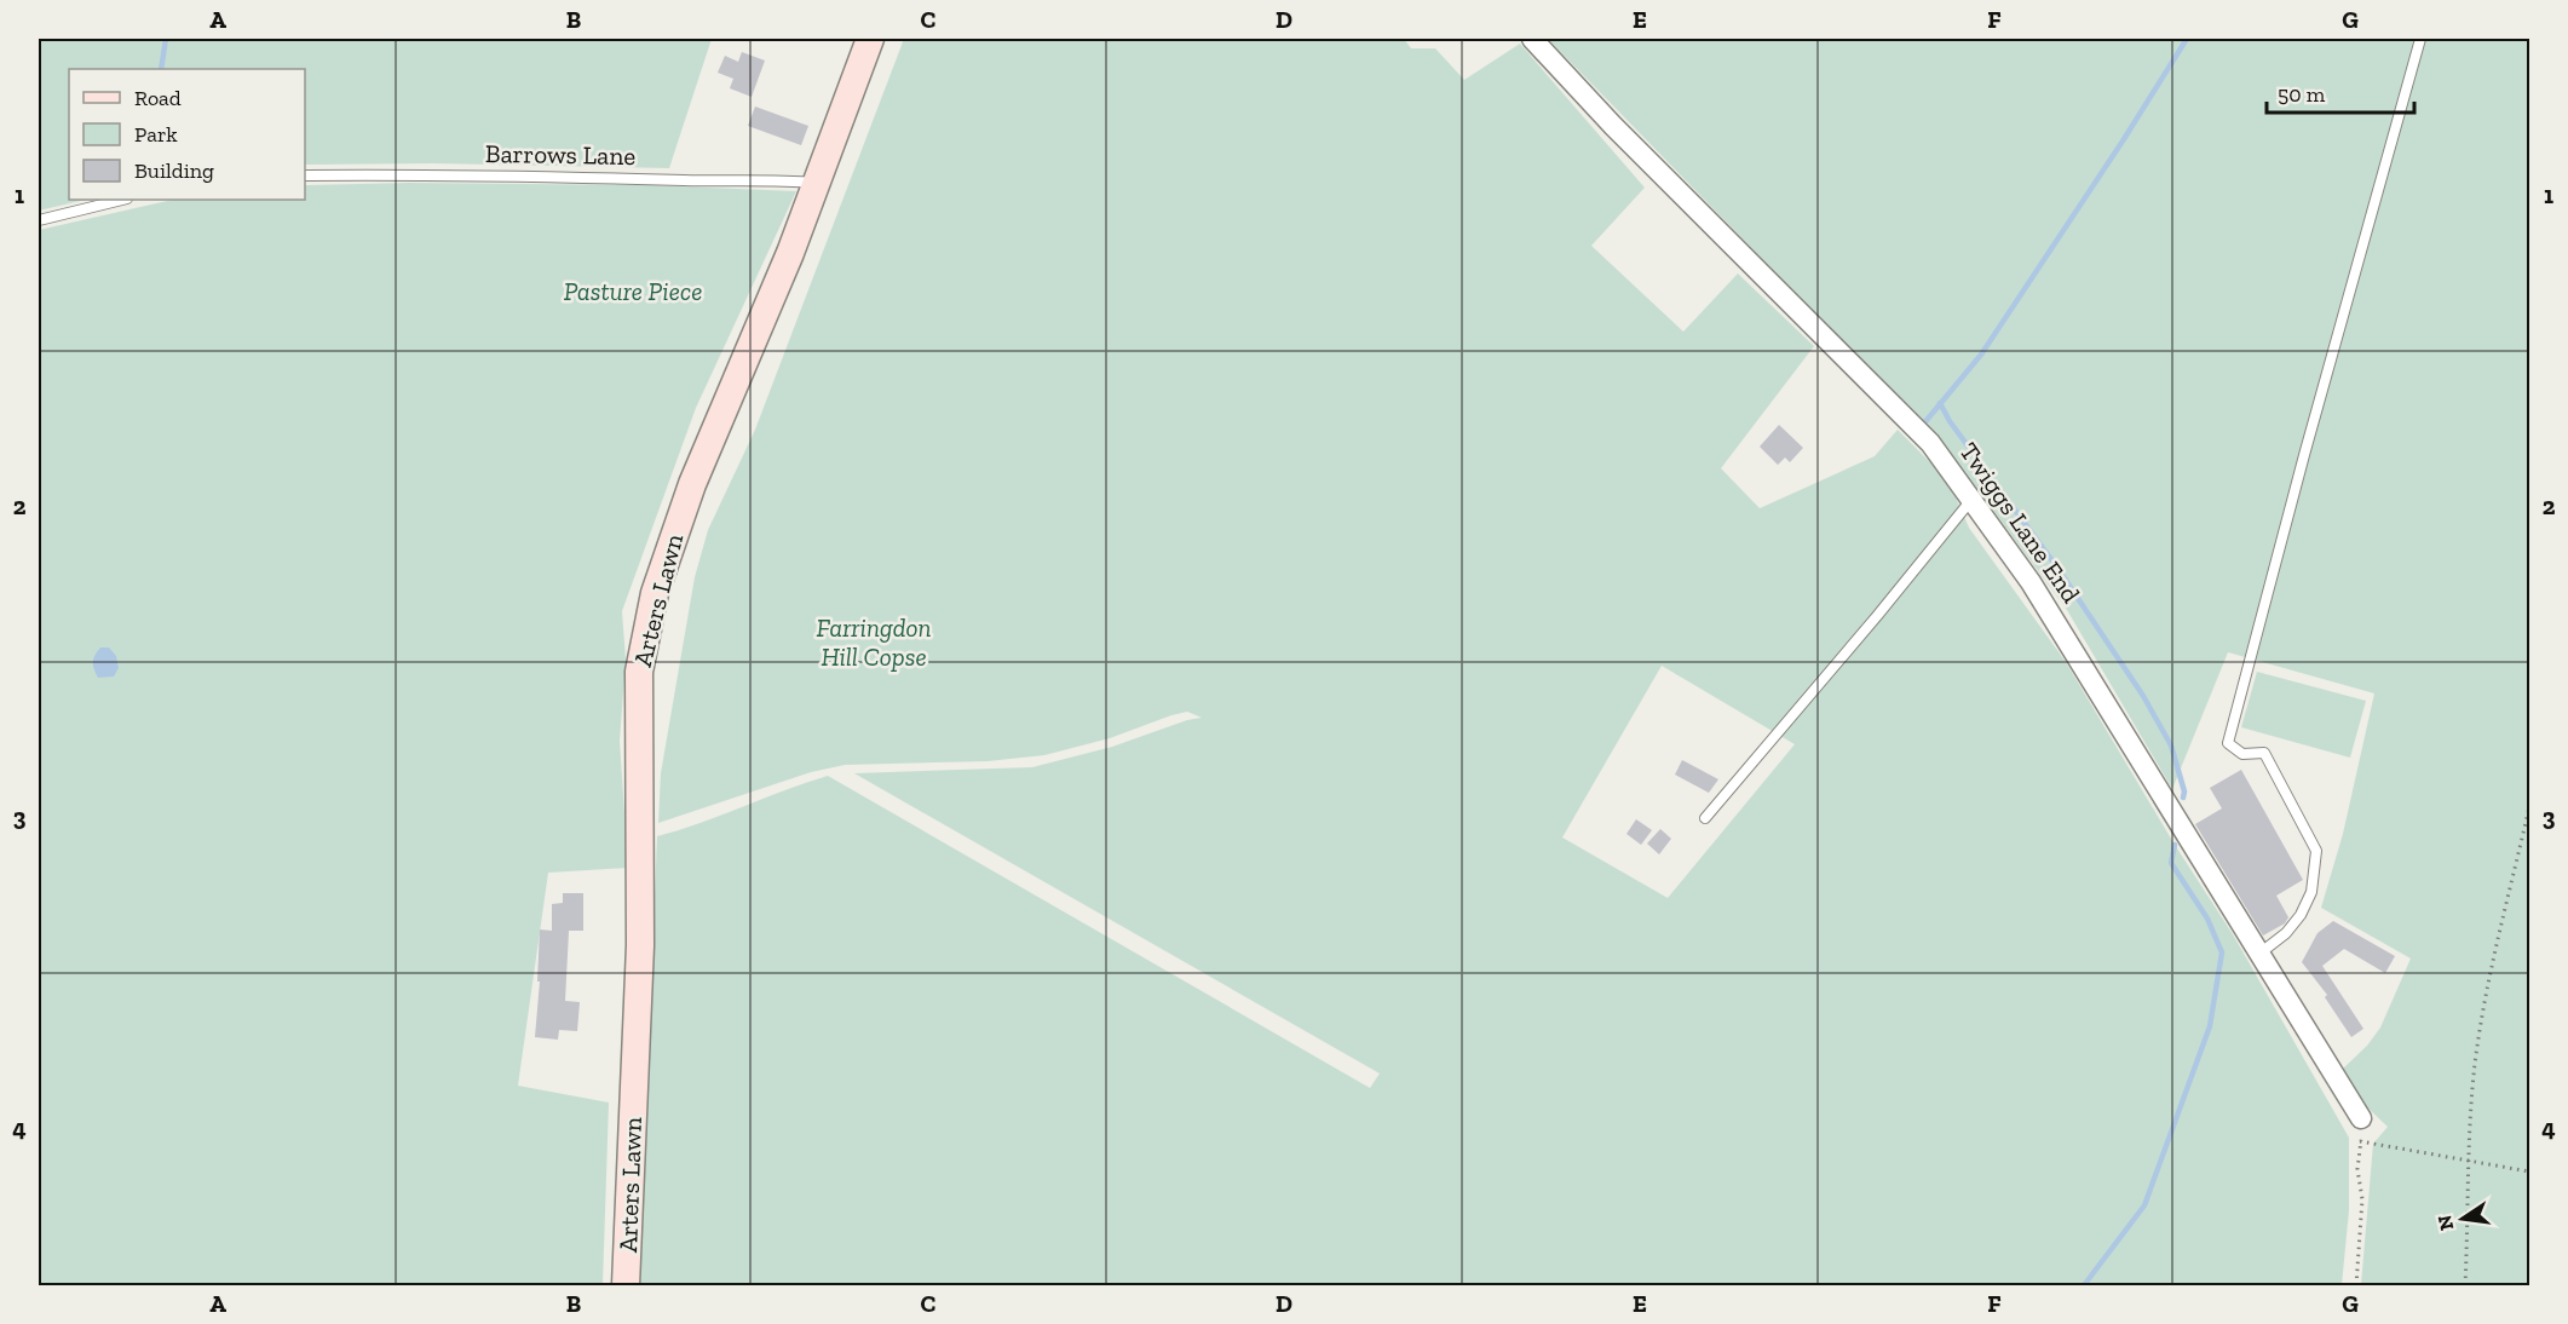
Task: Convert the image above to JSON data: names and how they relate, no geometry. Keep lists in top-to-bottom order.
{
  "streets": {
    "street": ["Twiggs Lane End", "Arters Lawn"],
    "lane": ["Barrows Lane"]
  },
  "crossings": [
    ["Barrows Lane", "Arters Lawn"]
  ],
  "parks": ["Pasture Piece", "Farringdon Hill Copse"],
  "legend": ["Road", "Park", "Building"],
  "scale_bar": "50 m",
  "north": "left",
  "grid": {
    "columns": [
      "A",
      "B",
      "C",
      "D",
      "E",
      "F",
      "G"
    ],
    "rows": [
      "1",
      "2",
      "3",
      "4"
    ]
  }
}
